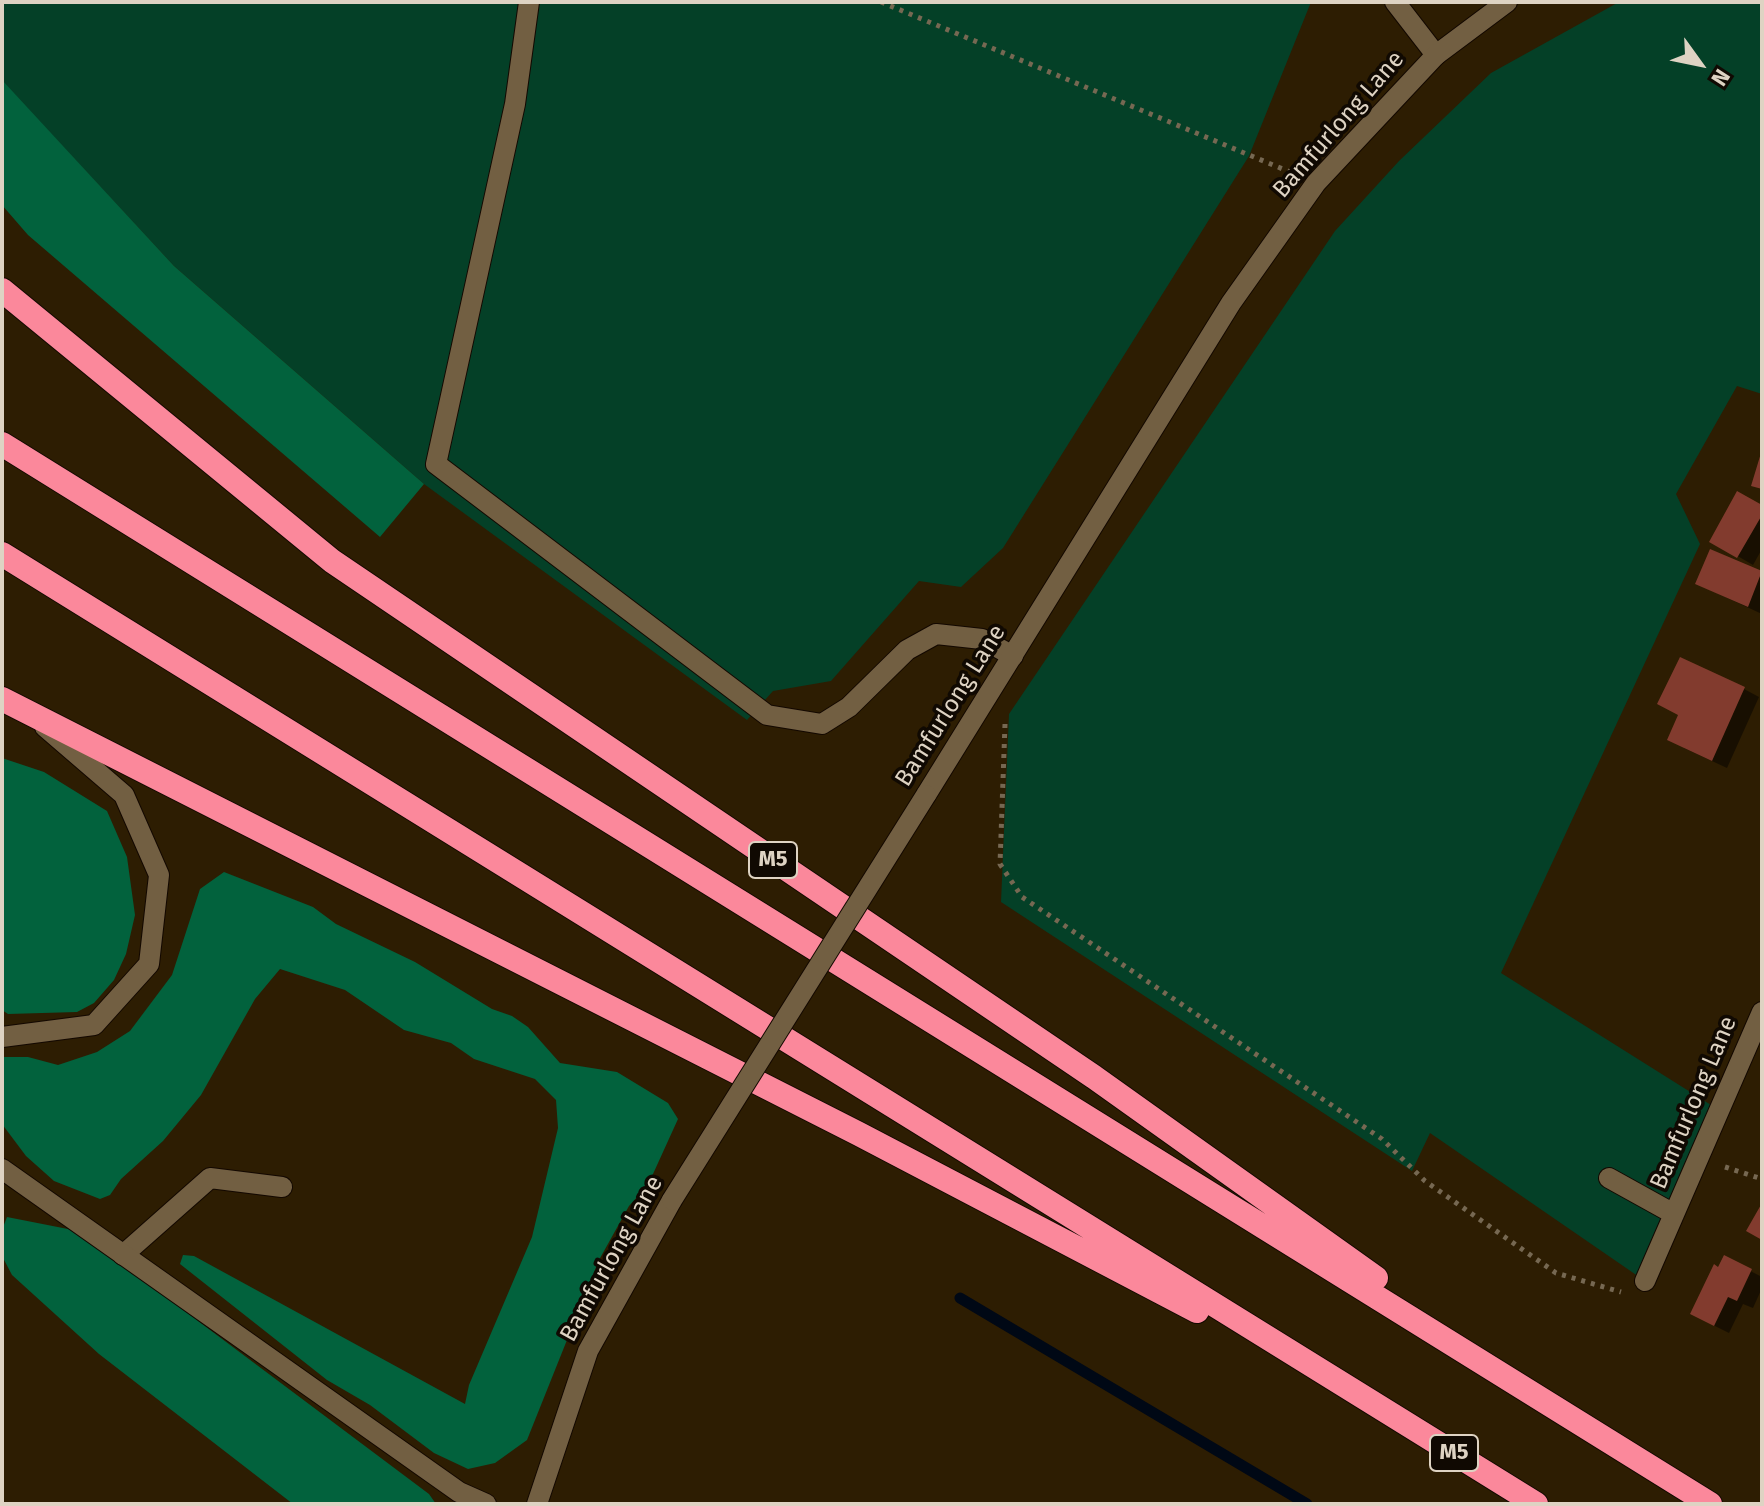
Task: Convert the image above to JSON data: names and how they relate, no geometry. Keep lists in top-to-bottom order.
{
  "streets": {
    "highway": ["M5"],
    "street": ["Bamfurlong Lane"]
  },
  "north": "bottom right"
}
